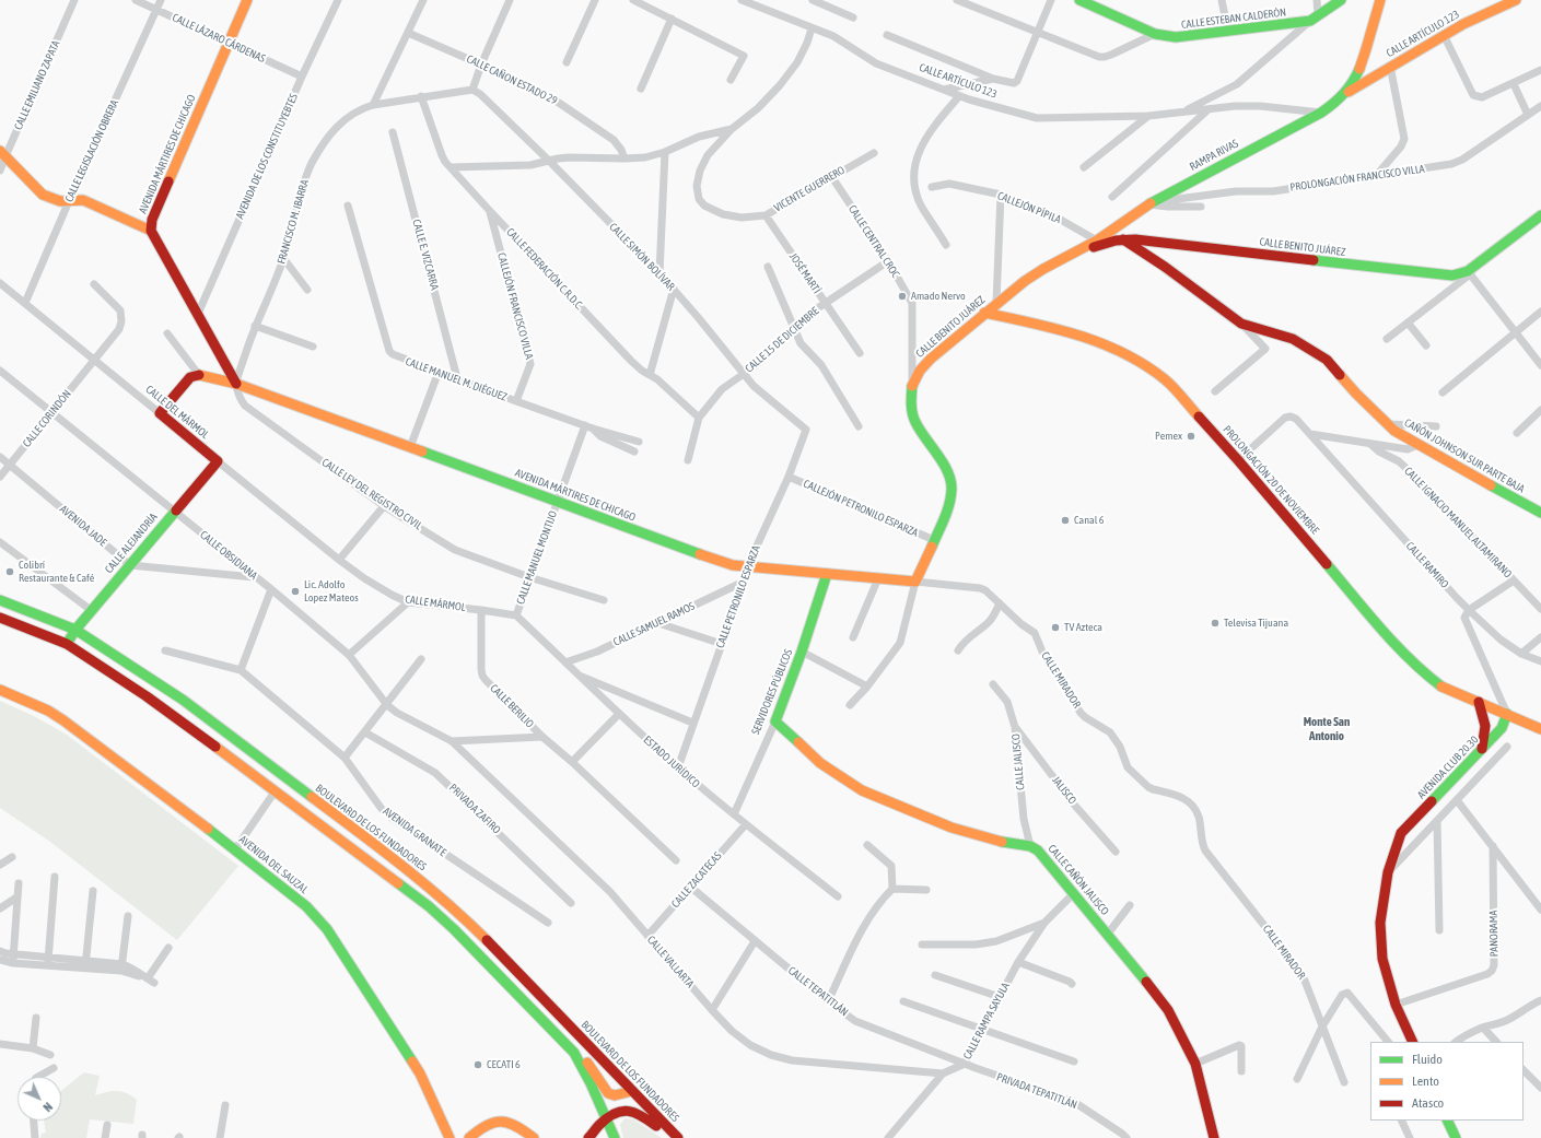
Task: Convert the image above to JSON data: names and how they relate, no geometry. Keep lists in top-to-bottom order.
{
  "streets": {
    "main road": [
      "CALLE ESTEBAN CALDERÓN",
      "CALLE ARTÍCULO 123",
      "AVENIDA MÁRTIRES DE CHICAGO",
      "RAMPA RIVAS",
      "CALLE BENITO JUÁREZ",
      "CALLE DEL MÁRMOL",
      "CAÑÓN JOHNSON SUR PARTE BAJA",
      "PROLONGACIÓN 20 DE NOVIEMBRE",
      "CALLE ALEJANDRÍA",
      "SERVIDORES PÚBLICOS",
      "AVENIDA CLUB 20.30",
      "BOULEVARD DE LOS FUNDADORES",
      "AVENIDA DEL SAUZAL",
      "CALLE CAÑÓN JALISCO"
    ],
    "street": [
      "CALLE LÁZARO CÁRDENAS",
      "CALLE CAÑON ESTADO 29",
      "CALLE EMILIANO ZAPATA",
      "CALLE LEGISLACIÓN OBRERA",
      "AVENIDA DE LOS CONSTITUYEBTES",
      "PROLONGACIÓN FRANCISCO VILLA",
      "VICENTE GUERRERO",
      "CALLEJÓN PÍPILA",
      "FRANCISCO M. IBARRA",
      "CALLE CENTRAL CROC",
      "CALLE E. VIZCARRA",
      "CALLE SIMÓN BOLÍVAR",
      "CALLE FEDERACIÓN C.R.D.C.",
      "JOSÉ MARTÍ",
      "CALLEJÓN FRANCISCO VILLA",
      "CALLE 15 DE DICIEMBRE",
      "CALLE MANUEL M. DIÉGUEZ",
      "CALLE CORINDÓN",
      "CALLE LEY DEL REGISTRO CIVIL",
      "CALLEJÓN PETRONILO ESPARZA",
      "CALLE IGNACIO MANUEL ALTAMIRANO",
      "AVENIDA JADE",
      "CALLE OBSIDIANA",
      "CALLE MANUEL MONTIJO",
      "CALLE RAMIRO",
      "CALLE PETRONILO ESPARZA",
      "CALLE MÁRMOL",
      "CALLE SAMUEL RAMOS",
      "CALLE MIRADOR",
      "CALLE BERILIO",
      "ESTADO JURÍDICO",
      "CALLE JALISCO",
      "JALISCO",
      "PRIVADA ZAFIRO",
      "AVENIDA GRANATE",
      "CALLE ZACATECAS",
      "PANORAMA",
      "CALLE VALLARTA",
      "CALLE TEPATITLÁN",
      "CALLE RAMPA SAYULA",
      "PRIVADA TEPATITLÁN"
    ]
  },
  "crossings": [
    ["CALLE ESTEBAN CALDERÓN", "CALLE ARTÍCULO 123"],
    ["CALLE ARTÍCULO 123", "RAMPA RIVAS"],
    ["CALLE LÁZARO CÁRDENAS", "CALLE LEGISLACIÓN OBRERA"],
    ["CALLE LÁZARO CÁRDENAS", "AVENIDA MÁRTIRES DE CHICAGO"],
    ["CALLE LÁZARO CÁRDENAS", "AVENIDA DE LOS CONSTITUYEBTES"],
    ["CALLE LEGISLACIÓN OBRERA", "CALLE DEL MÁRMOL"],
    ["AVENIDA MÁRTIRES DE CHICAGO", "AVENIDA DE LOS CONSTITUYEBTES"],
    ["AVENIDA MÁRTIRES DE CHICAGO", "FRANCISCO M. IBARRA"],
    ["AVENIDA MÁRTIRES DE CHICAGO", "CALLE BENITO JUÁREZ"],
    ["AVENIDA MÁRTIRES DE CHICAGO", "CALLE LEY DEL REGISTRO CIVIL"],
    ["AVENIDA MÁRTIRES DE CHICAGO", "CALLE MANUEL MONTIJO"],
    ["AVENIDA MÁRTIRES DE CHICAGO", "CALLE PETRONILO ESPARZA"],
    ["AVENIDA MÁRTIRES DE CHICAGO", "CALLE MIRADOR"],
    ["AVENIDA MÁRTIRES DE CHICAGO", "SERVIDORES PÚBLICOS"],
    ["RAMPA RIVAS", "PROLONGACIÓN FRANCISCO VILLA"],
    ["RAMPA RIVAS", "CALLEJÓN PÍPILA"],
    ["RAMPA RIVAS", "CALLE BENITO JUÁREZ"],
    ["VICENTE GUERRERO", "CALLE CENTRAL CROC"],
    ["VICENTE GUERRERO", "JOSÉ MARTÍ"],
    ["CALLEJÓN PÍPILA", "CALLE BENITO JUÁREZ"],
    ["FRANCISCO M. IBARRA", "CALLE SIMÓN BOLÍVAR"],
    ["FRANCISCO M. IBARRA", "CALLE FEDERACIÓN C.R.D.C."],
    ["FRANCISCO M. IBARRA", "CALLE LEY DEL REGISTRO CIVIL"],
    ["CALLE CENTRAL CROC", "CALLE BENITO JUÁREZ"],
    ["CALLE CENTRAL CROC", "CALLE 15 DE DICIEMBRE"],
    ["CALLE BENITO JUÁREZ", "CAÑÓN JOHNSON SUR PARTE BAJA"],
    ["CALLE BENITO JUÁREZ", "PROLONGACIÓN 20 DE NOVIEMBRE"],
    ["CALLE BENITO JUÁREZ", "CALLEJÓN PETRONILO ESPARZA"],
    ["CALLE BENITO JUÁREZ", "CALLE MIRADOR"],
    ["CALLE E. VIZCARRA", "CALLE MANUEL M. DIÉGUEZ"],
    ["CALLE SIMÓN BOLÍVAR", "CALLE 15 DE DICIEMBRE"],
    ["CALLE SIMÓN BOLÍVAR", "CALLE PETRONILO ESPARZA"],
    ["CALLE FEDERACIÓN C.R.D.C.", "CALLEJÓN FRANCISCO VILLA"],
    ["CALLE FEDERACIÓN C.R.D.C.", "CALLE 15 DE DICIEMBRE"],
    ["JOSÉ MARTÍ", "CALLE 15 DE DICIEMBRE"],
    ["CALLEJÓN FRANCISCO VILLA", "CALLE MANUEL M. DIÉGUEZ"],
    ["CALLE MANUEL M. DIÉGUEZ", "CALLE MANUEL MONTIJO"],
    ["CALLE DEL MÁRMOL", "CALLE CORINDÓN"],
    ["CALLE DEL MÁRMOL", "CALLE ALEJANDRÍA"],
    ["CALLE DEL MÁRMOL", "CALLE MÁRMOL"],
    ["CALLE CORINDÓN", "AVENIDA JADE"],
    ["CALLE CORINDÓN", "CALLE OBSIDIANA"],
    ["PROLONGACIÓN 20 DE NOVIEMBRE", "CALLE RAMIRO"],
    ["PROLONGACIÓN 20 DE NOVIEMBRE", "AVENIDA CLUB 20.30"],
    ["CALLE LEY DEL REGISTRO CIVIL", "CALLE MANUEL MONTIJO"],
    ["CALLEJÓN PETRONILO ESPARZA", "CALLE PETRONILO ESPARZA"],
    ["AVENIDA JADE", "CALLE ALEJANDRÍA"],
    ["CALLE ALEJANDRÍA", "CALLE OBSIDIANA"],
    ["CALLE ALEJANDRÍA", "BOULEVARD DE LOS FUNDADORES"],
    ["CALLE OBSIDIANA", "CALLE VALLARTA"],
    ["CALLE MANUEL MONTIJO", "CALLE MÁRMOL"],
    ["CALLE MANUEL MONTIJO", "ESTADO JURÍDICO"],
    ["CALLE PETRONILO ESPARZA", "CALLE SAMUEL RAMOS"],
    ["CALLE PETRONILO ESPARZA", "ESTADO JURÍDICO"],
    ["CALLE MÁRMOL", "CALLE BERILIO"],
    ["CALLE MÁRMOL", "ESTADO JURÍDICO"],
    ["CALLE SAMUEL RAMOS", "ESTADO JURÍDICO"],
    ["SERVIDORES PÚBLICOS", "ESTADO JURÍDICO"],
    ["SERVIDORES PÚBLICOS", "CALLE CAÑÓN JALISCO"],
    ["ESTADO JURÍDICO", "CALLE ZACATECAS"],
    ["CALLE JALISCO", "JALISCO"],
    ["CALLE JALISCO", "CALLE CAÑÓN JALISCO"],
    ["CALLE ZACATECAS", "CALLE VALLARTA"],
    ["CALLE ZACATECAS", "CALLE TEPATITLÁN"],
    ["CALLE CAÑÓN JALISCO", "CALLE RAMPA SAYULA"],
    ["CALLE VALLARTA", "CALLE RAMPA SAYULA"],
    ["CALLE TEPATITLÁN", "CALLE RAMPA SAYULA"],
    ["CALLE TEPATITLÁN", "PRIVADA TEPATITLÁN"],
    ["CALLE RAMPA SAYULA", "PRIVADA TEPATITLÁN"]
  ],
  "districts": ["Monte San Antonio"],
  "places": [
    "Amado Nervo",
    "Pemex",
    "Canal 6",
    "Colibrí Restaurante & Café",
    "Lic. Adolfo Lopez Mateos",
    "Televisa Tijuana",
    "TV Azteca",
    "CECATI 6"
  ],
  "legend": ["Fluido", "Lento", "Atasco"],
  "north": "bottom right"
}
